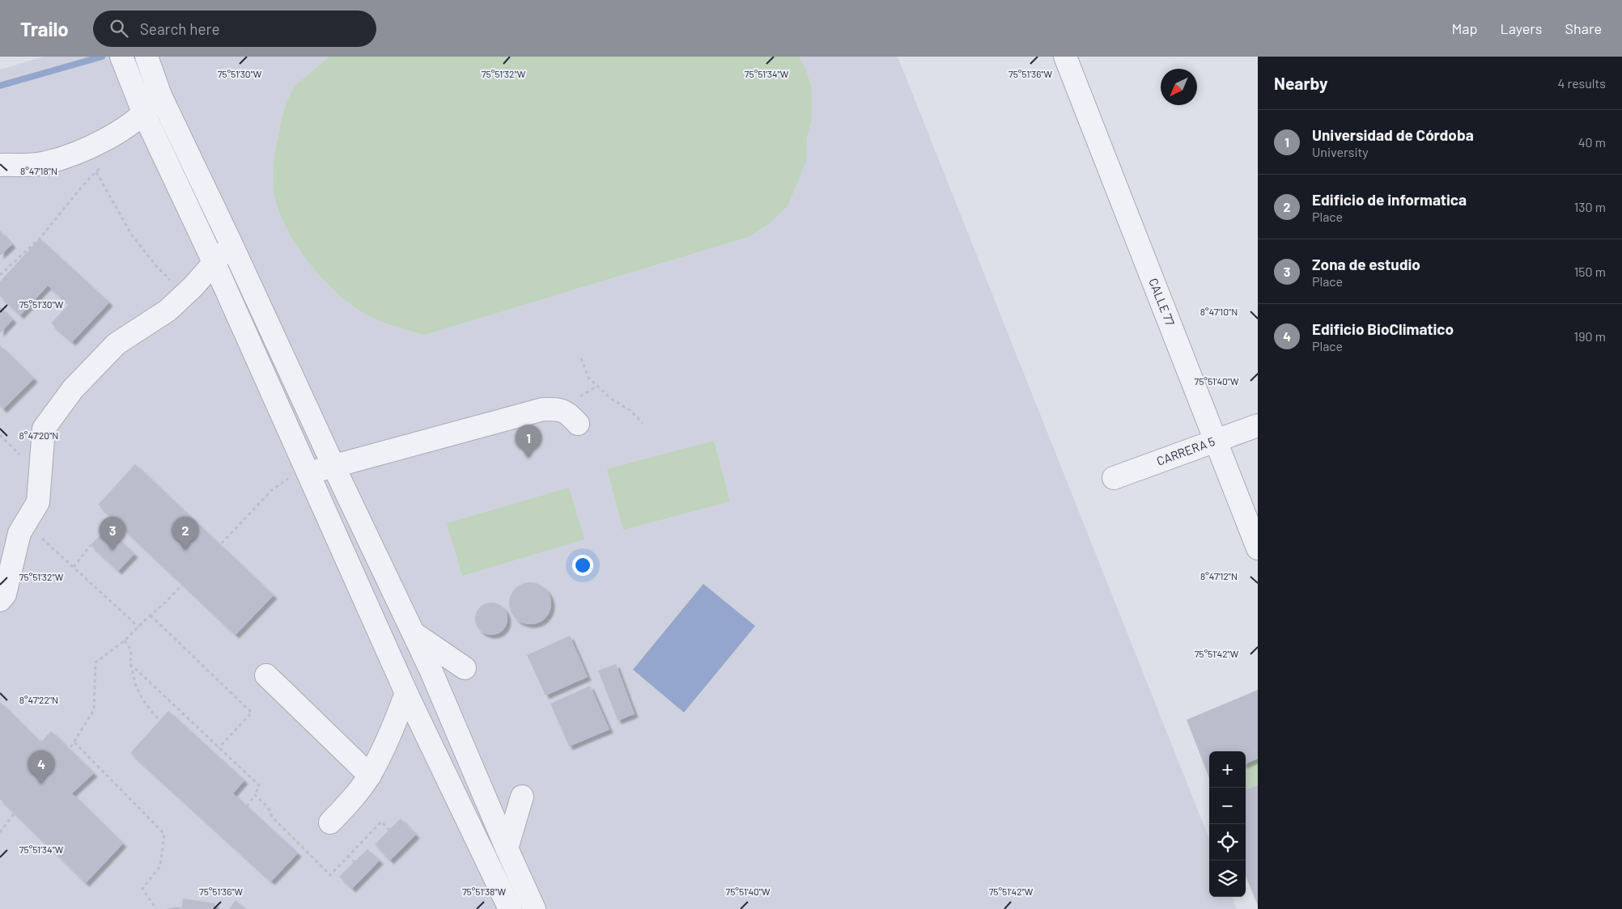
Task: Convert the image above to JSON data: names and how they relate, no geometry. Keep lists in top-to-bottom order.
{
  "streets": {
    "street": ["CALLE 77", "CARRERA 5"]
  },
  "crossings": [
    ["CALLE 77", "CARRERA 5"]
  ],
  "north": "bottom left",
  "page": {
    "header": "Trailo",
    "search": "Search here",
    "nav": ["Map", "Layers", "Share"],
    "heading": ["Nearby", "4 results"],
    "list": [
      {
        "mark": "1",
        "name": "Universidad de Córdoba",
        "note": "University",
        "value": "40 m"
      },
      {
        "mark": "2",
        "name": "Edificio de informatica",
        "note": "Place",
        "value": "130 m"
      },
      {
        "mark": "3",
        "name": "Zona de estudio",
        "note": "Place",
        "value": "150 m"
      },
      {
        "mark": "4",
        "name": "Edificio BioClimatico",
        "note": "Place",
        "value": "190 m"
      }
    ],
    "pins": [
      "1",
      "2",
      "3",
      "4"
    ],
    "map_buttons": ["+", "−"]
  },
  "coordinates": [
    "75°51'32\"W",
    "75°51'30\"W",
    "75°51'34\"W",
    "75°51'36\"W",
    "8°47'18\"N",
    "8°47'10\"N",
    "75°51'40\"W",
    "8°47'20\"N",
    "8°47'12\"N",
    "75°51'42\"W",
    "8°47'22\"N",
    "75°51'38\"W"
  ]
}
